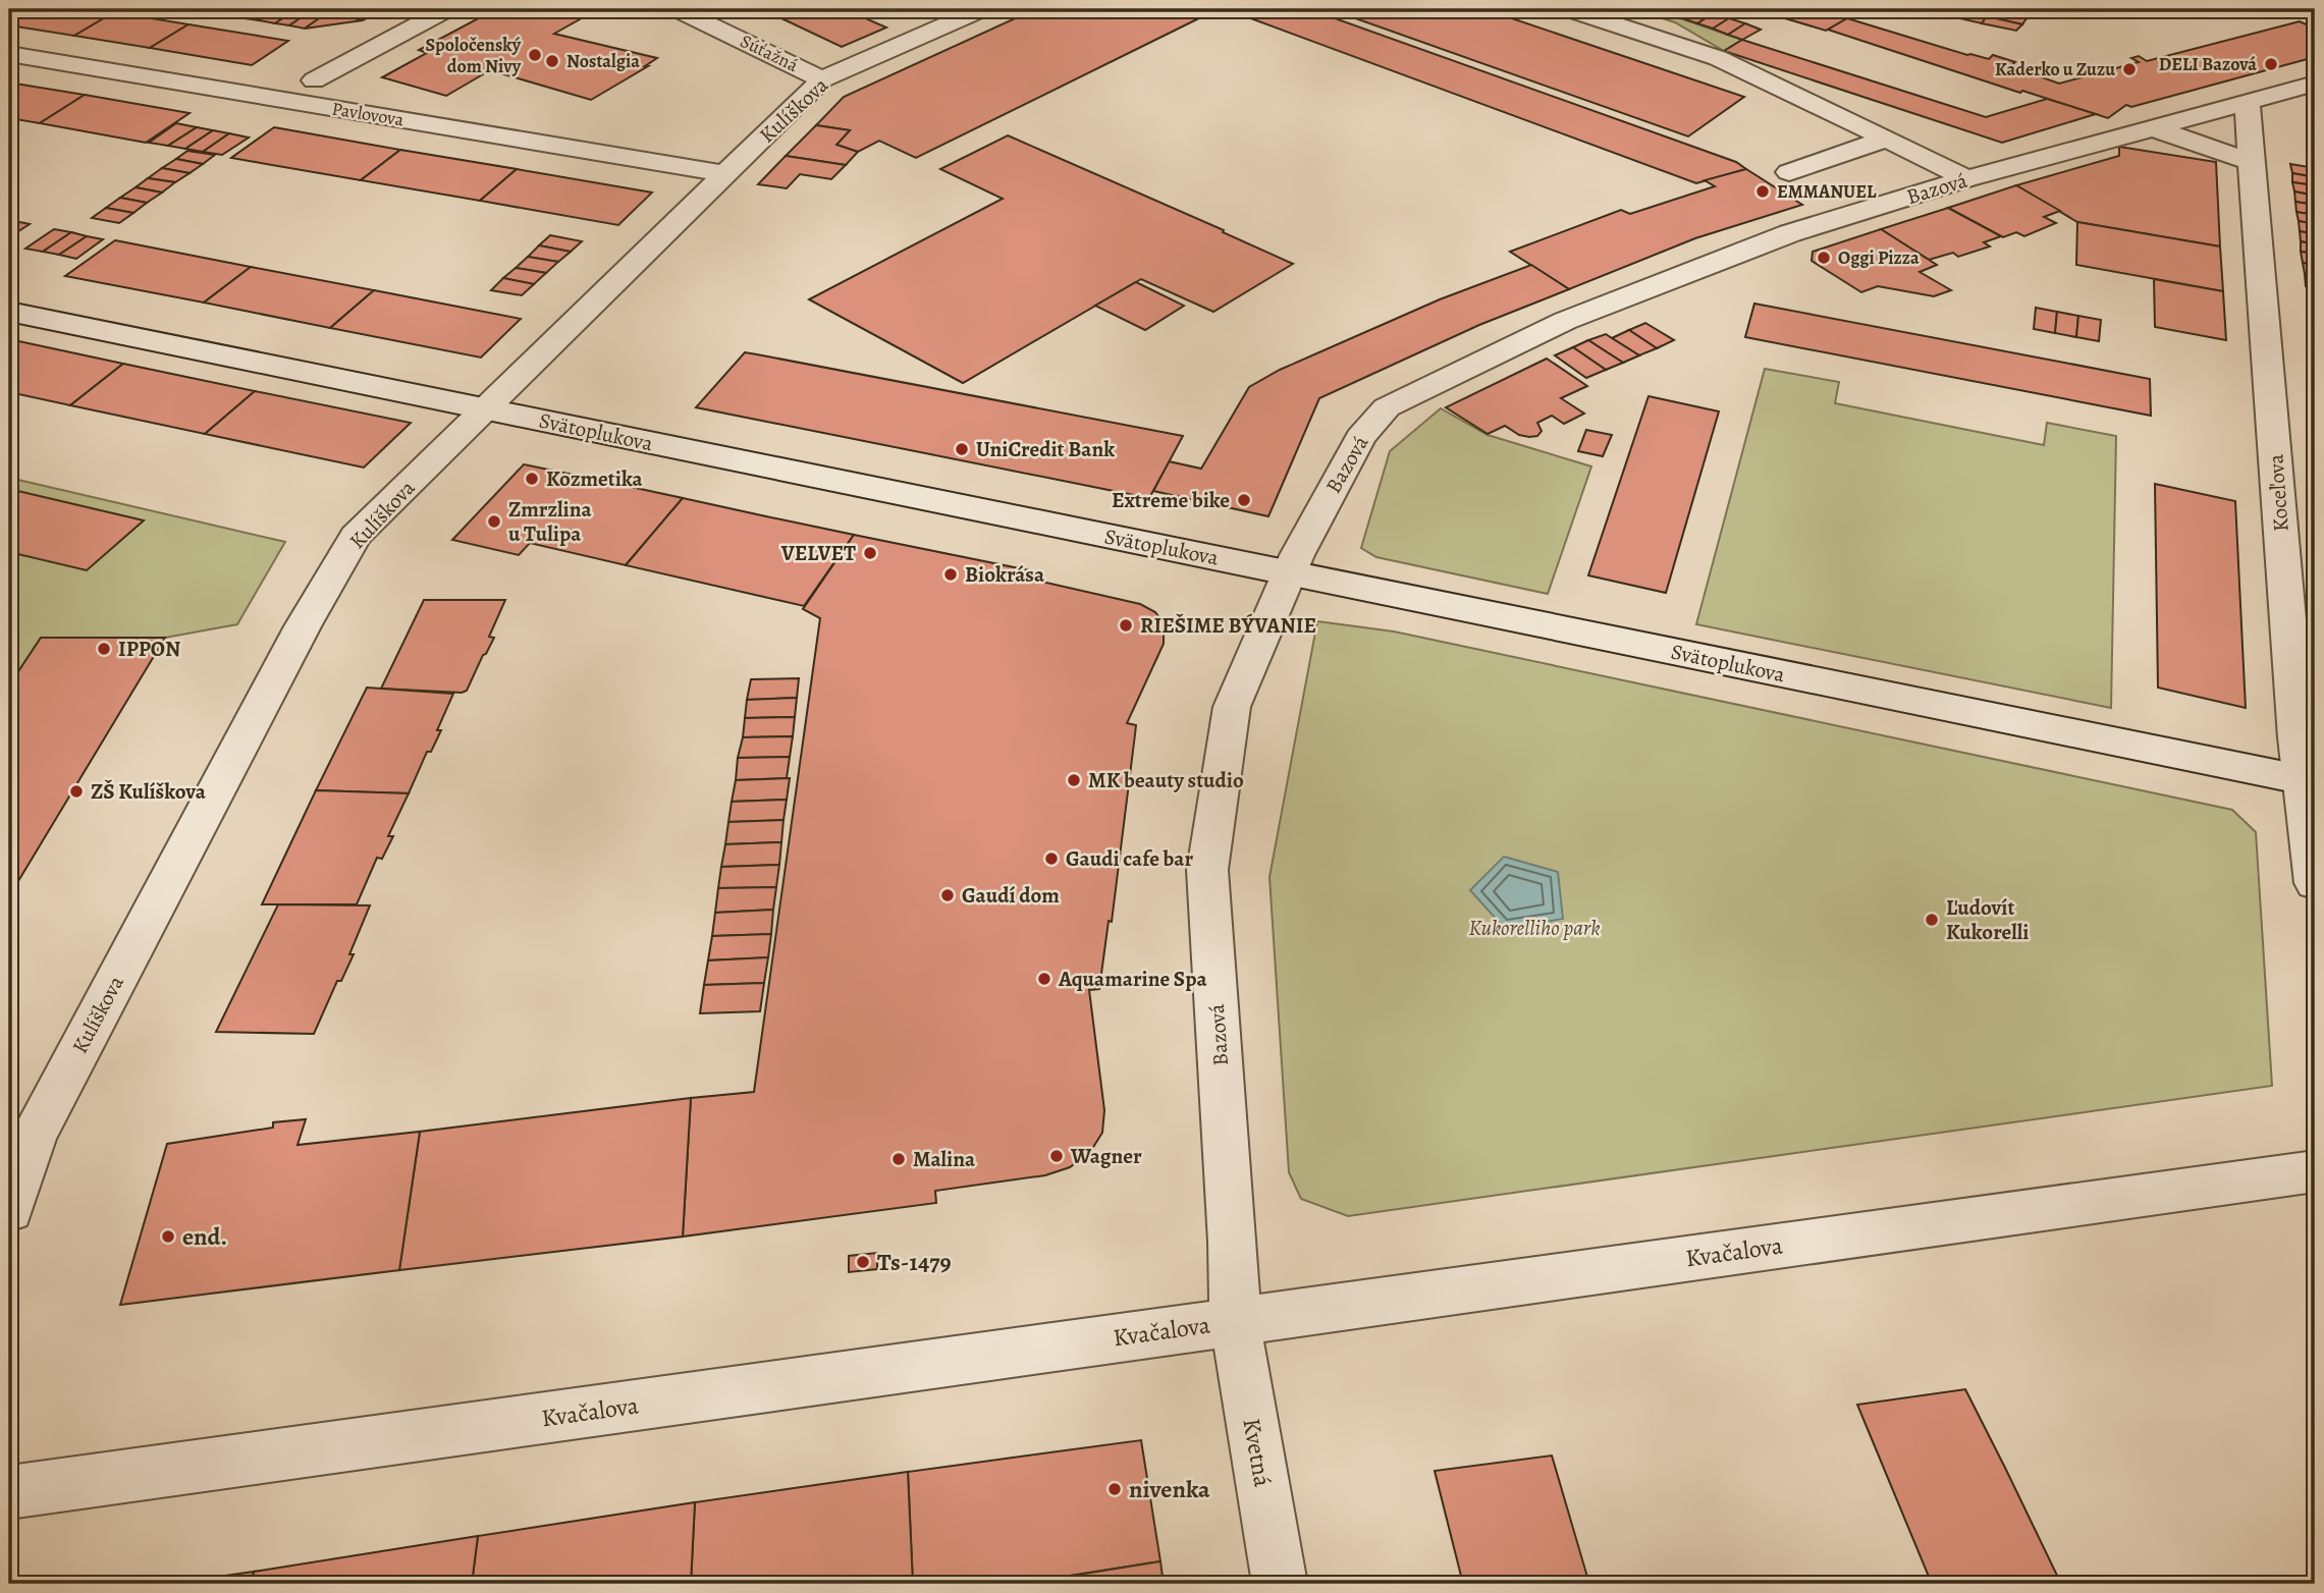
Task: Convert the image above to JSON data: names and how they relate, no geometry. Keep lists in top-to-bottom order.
{
  "streets": {
    "street": [
      "Súťažná",
      "Kulíškova",
      "Pavlovova",
      "Bazová",
      "Svätoplukova",
      "Koceľova",
      "Kvačalova",
      "Kvetná"
    ]
  },
  "crossings": [
    ["Súťažná", "Kulíškova"],
    ["Kulíškova", "Pavlovova"],
    ["Kulíškova", "Svätoplukova"],
    ["Bazová", "Svätoplukova"],
    ["Bazová", "Koceľova"],
    ["Bazová", "Kvačalova"],
    ["Bazová", "Kvetná"],
    ["Svätoplukova", "Koceľova"],
    ["Kvačalova", "Kvetná"]
  ],
  "parks": ["Kukorelliho park"],
  "places": [
    "Spoločenský dom Nivy",
    "Nostalgia",
    "DELI Bazová",
    "Kaderko u Zuzu",
    "EMMANUEL",
    "Oggi Pizza",
    "UniCredit Bank",
    "Kozmetika",
    "Extreme bike",
    "Zmrzlina u Tulipa",
    "VELVET",
    "Biokrása",
    "RIEŠIME BÝVANIE",
    "IPPON",
    "MK beauty studio",
    "ZŠ Kulíškova",
    "Gaudi cafe bar",
    "Gaudí dom",
    "Ľudovít Kukorelli",
    "Aquamarine Spa",
    "Wagner",
    "Malina",
    "end.",
    "Ts-1479",
    "nivenka"
  ]
}
